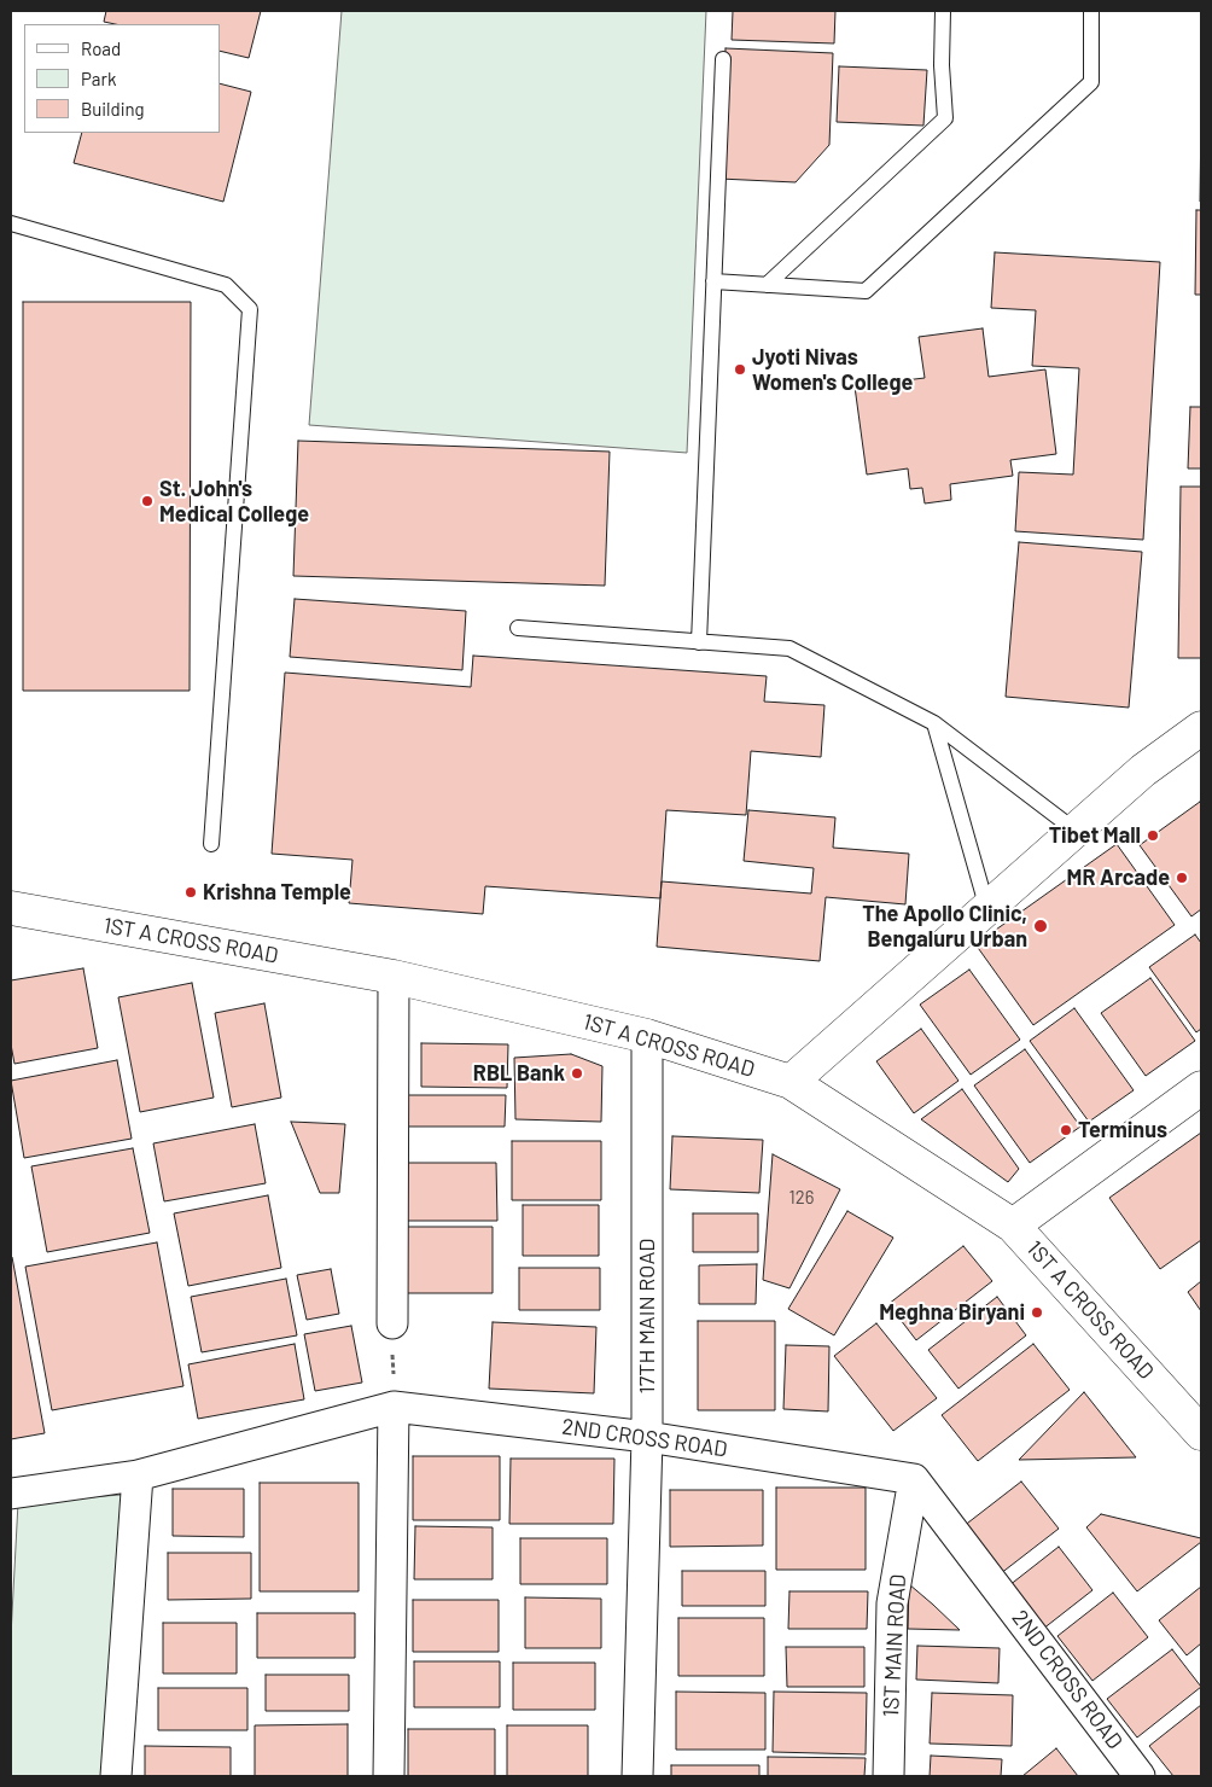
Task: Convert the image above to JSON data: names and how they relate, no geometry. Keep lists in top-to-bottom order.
{
  "streets": {
    "street": [
      "1ST A CROSS ROAD",
      "17TH MAIN ROAD",
      "2ND CROSS ROAD",
      "1ST MAIN ROAD"
    ]
  },
  "crossings": [
    ["1ST A CROSS ROAD", "17TH MAIN ROAD"],
    ["17TH MAIN ROAD", "2ND CROSS ROAD"],
    ["2ND CROSS ROAD", "1ST MAIN ROAD"]
  ],
  "places": [
    "Jyoti Nivas Women's College",
    "St. John's Medical College",
    "Tibet Mall",
    "MR Arcade",
    "Krishna Temple",
    "The Apollo Clinic, Bengaluru Urban",
    "RBL Bank",
    "Terminus",
    "Meghna Biryani"
  ],
  "house_numbers": ["126"],
  "legend": ["Road", "Park", "Building"]
}
